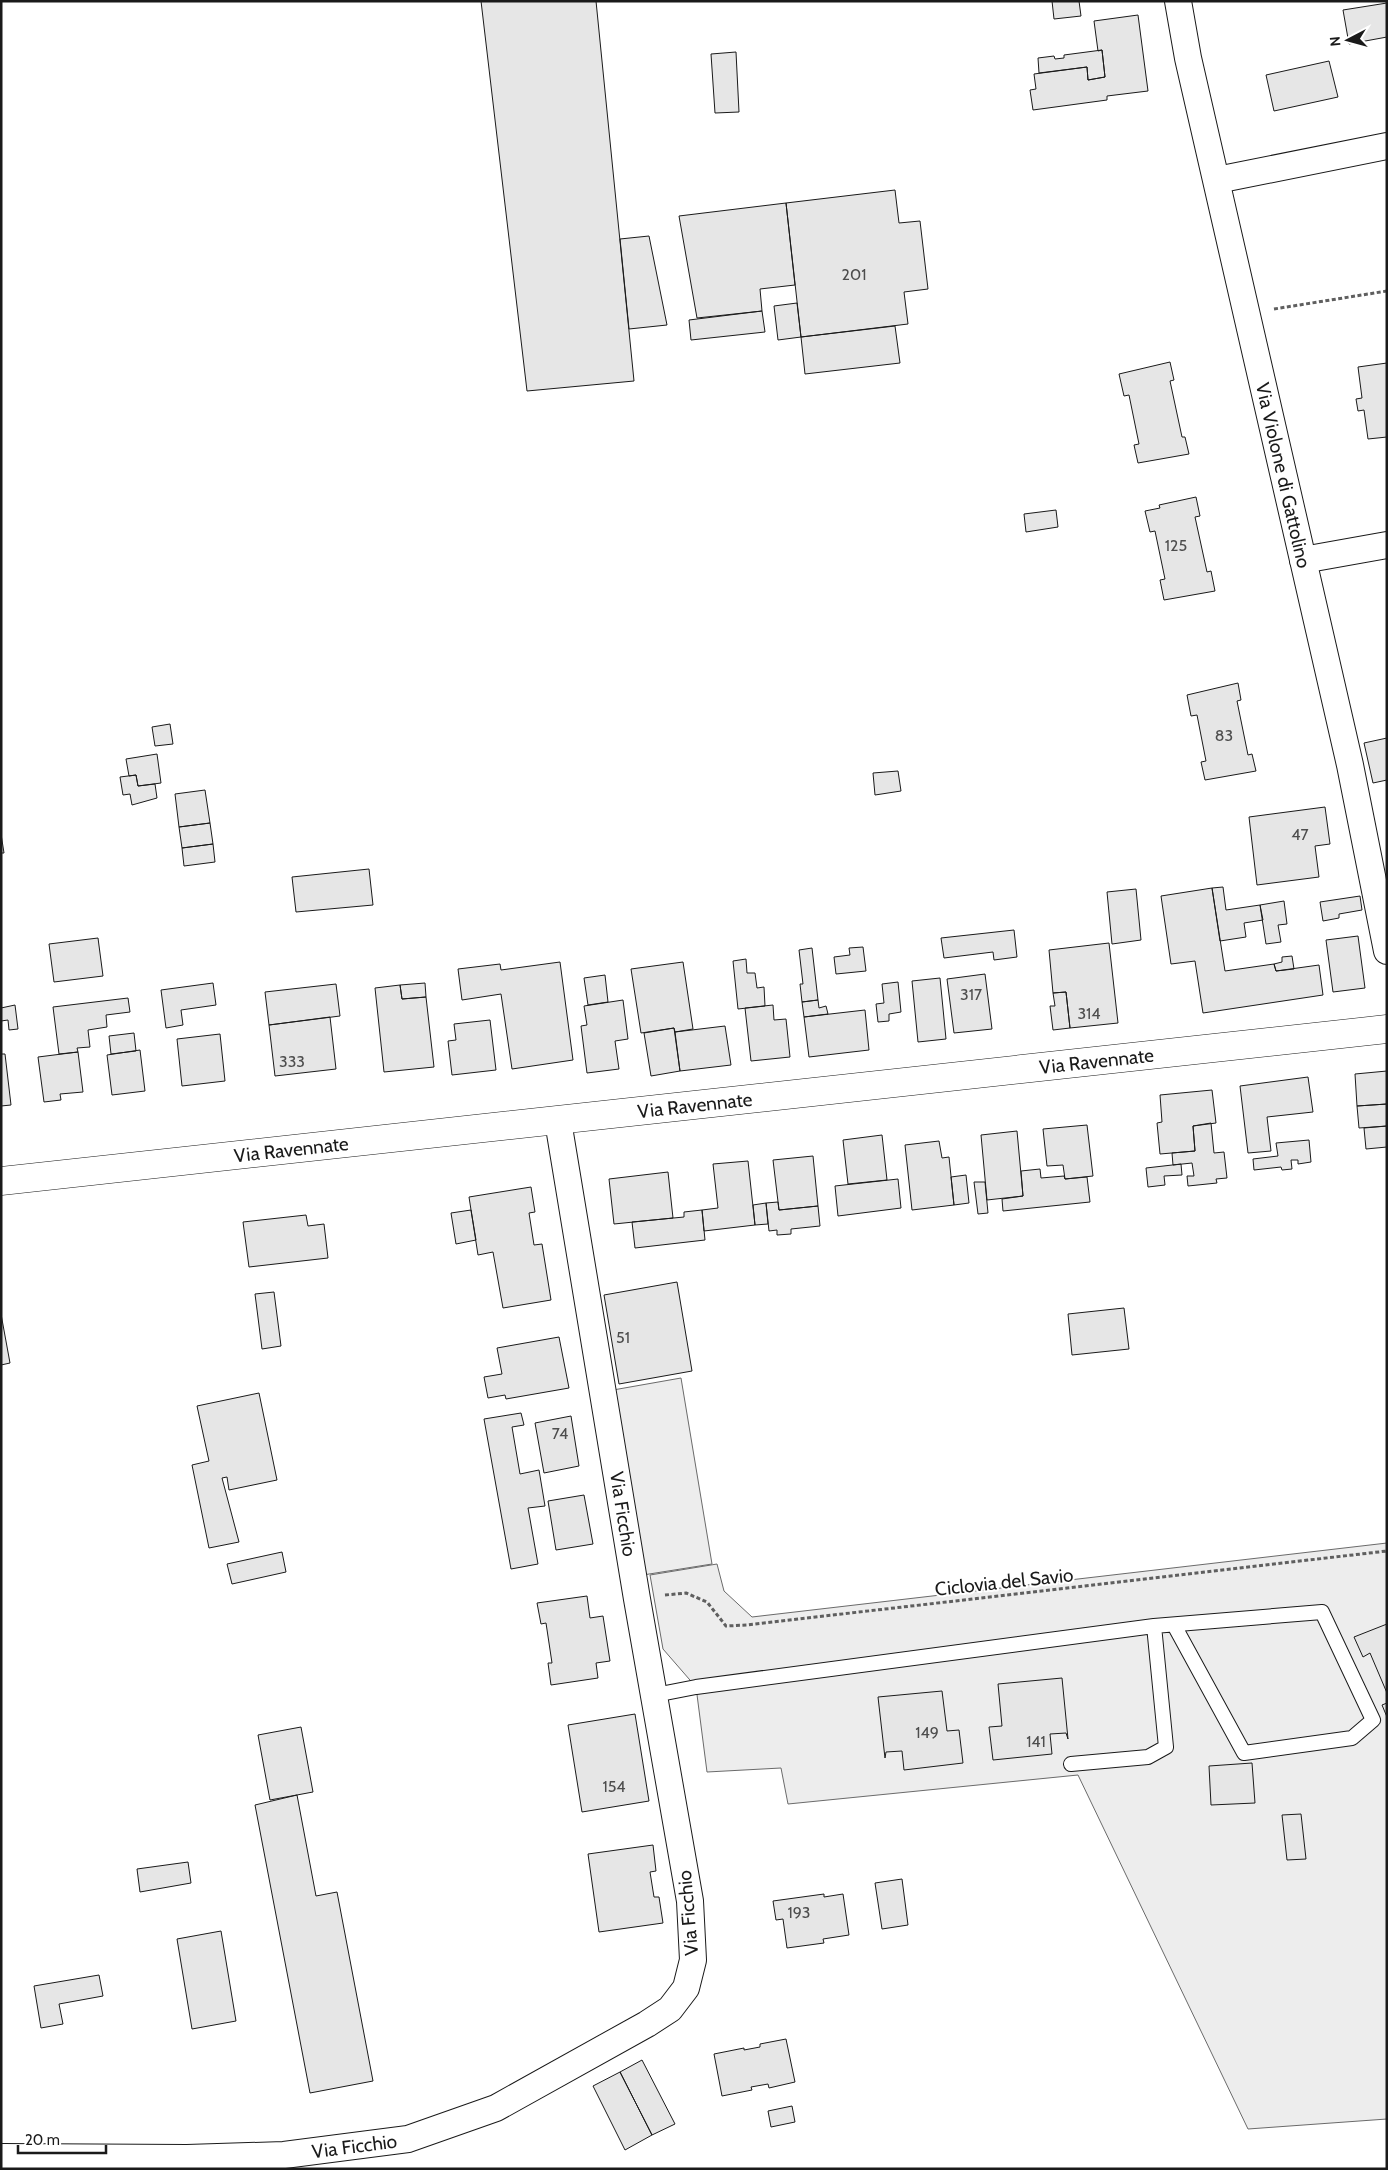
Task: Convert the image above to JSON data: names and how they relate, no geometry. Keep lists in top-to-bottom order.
{
  "streets": {
    "main road": ["Via Ravennate"],
    "street": ["Via Violone di Gattolino", "Via Ficchio"],
    "path": ["Ciclovia del Savio"]
  },
  "crossings": [
    ["Via Ravennate", "Via Ficchio"],
    ["Via Ficchio", "Ciclovia del Savio"]
  ],
  "house_numbers": [
    "201",
    "125",
    "83",
    "47",
    "317",
    "314",
    "333",
    "51",
    "74",
    "149",
    "141",
    "154",
    "193"
  ],
  "scale_bar": "20 m",
  "north": "left"
}
